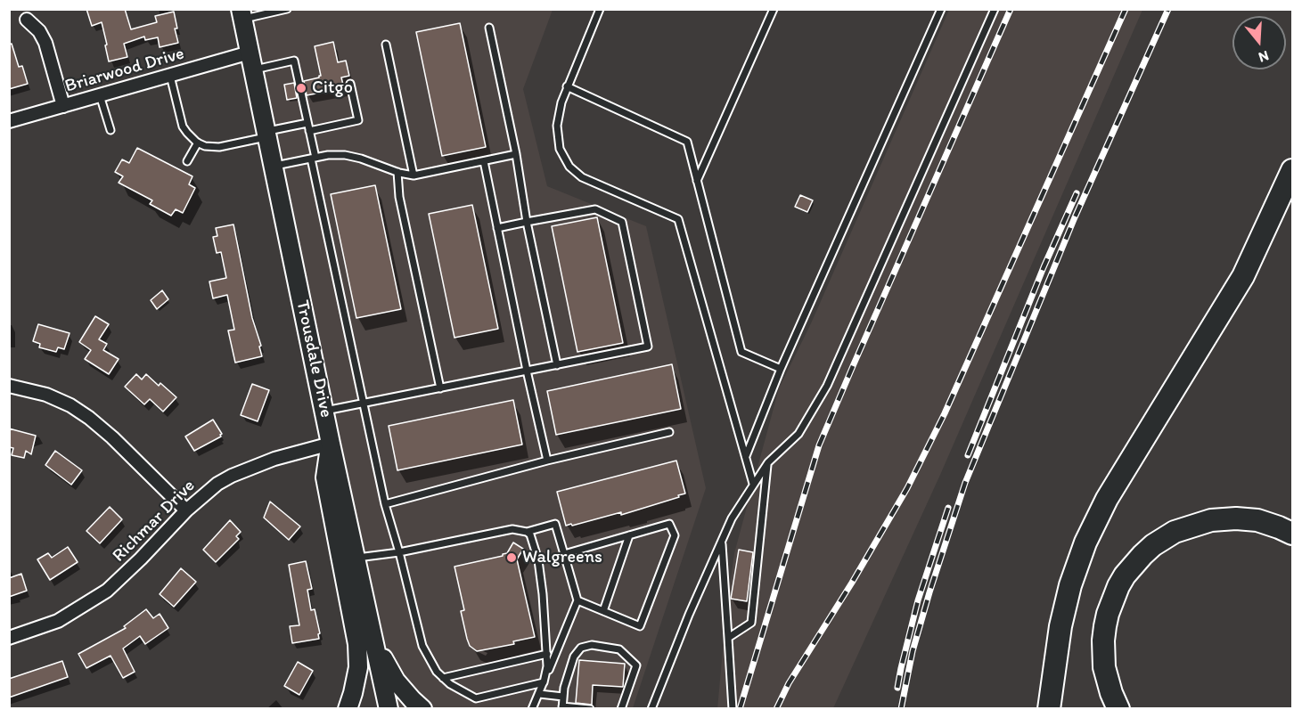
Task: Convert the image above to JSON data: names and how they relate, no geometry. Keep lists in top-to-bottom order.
{
  "streets": {
    "street": ["Briarwood Drive", "Trousdale Drive", "Richmar Drive"]
  },
  "crossings": [
    ["Briarwood Drive", "Trousdale Drive"],
    ["Trousdale Drive", "Richmar Drive"]
  ],
  "places": ["Citgo", "Walgreens"],
  "north": "bottom"
}
